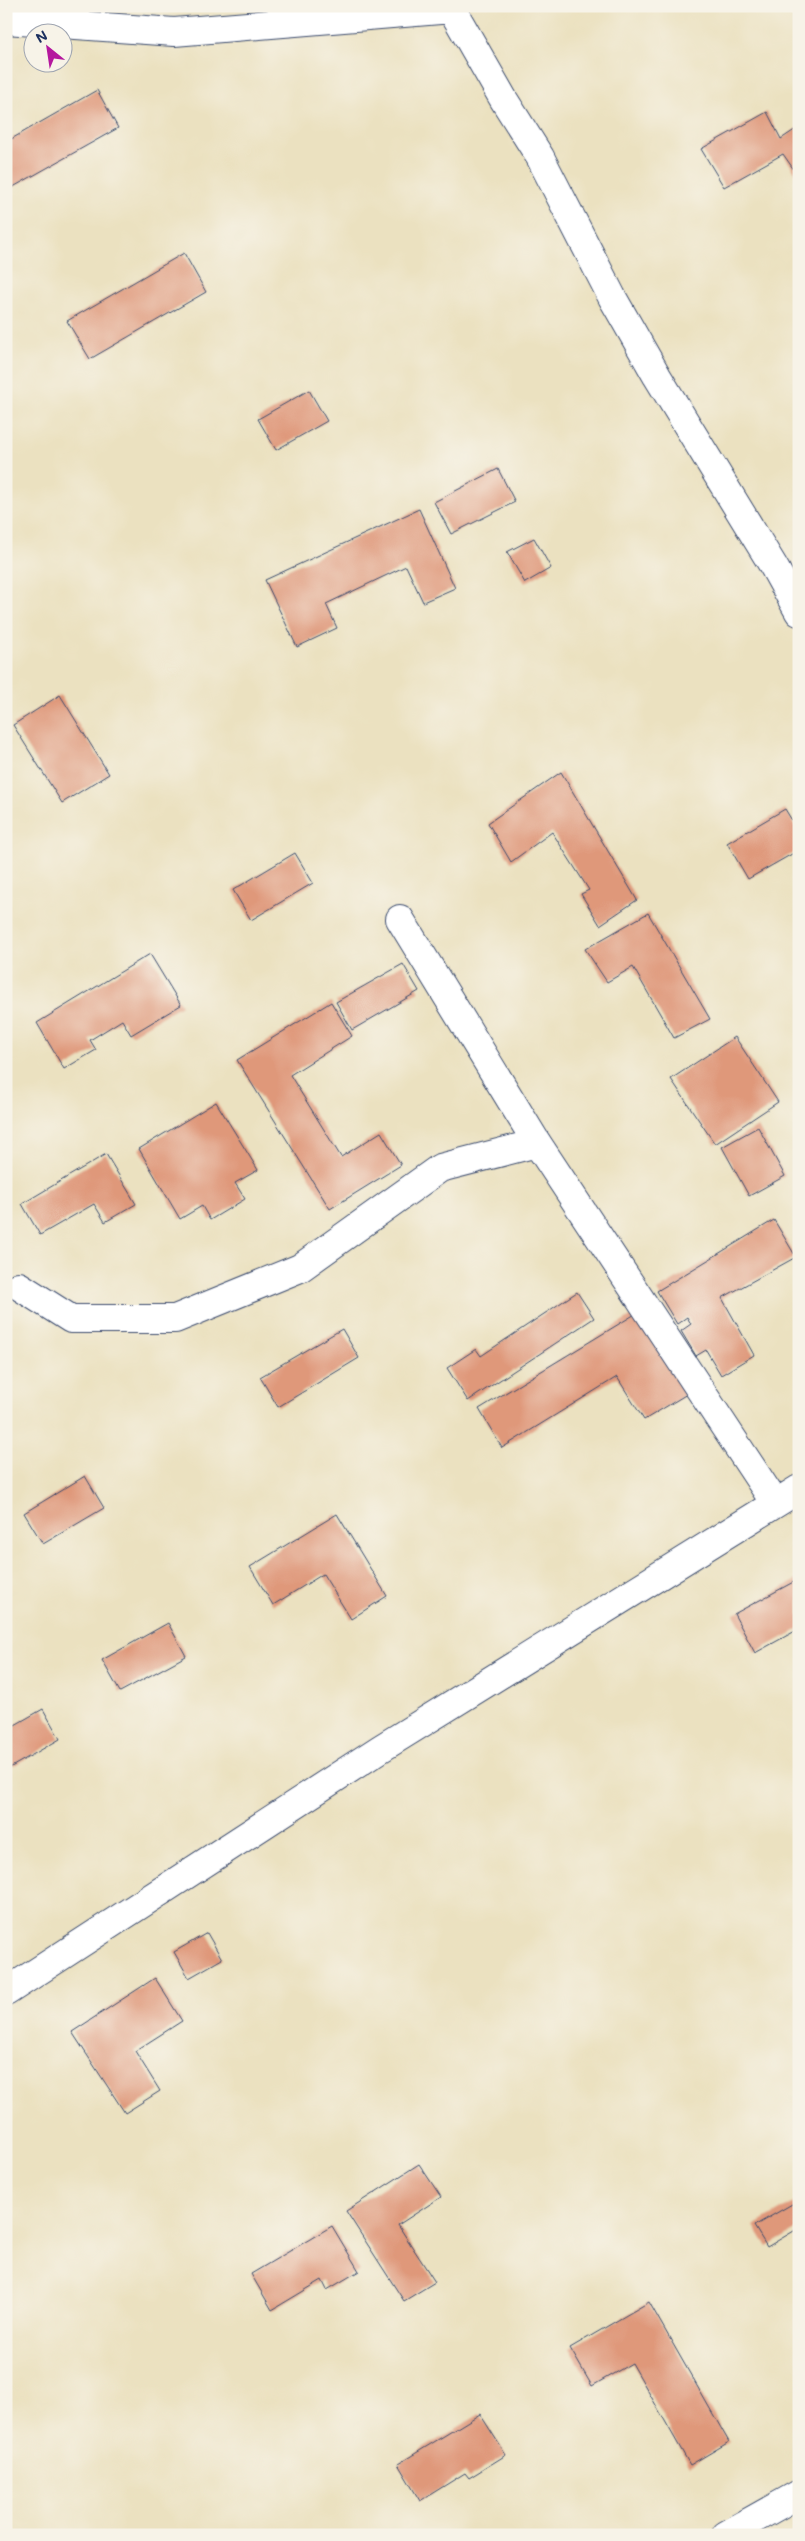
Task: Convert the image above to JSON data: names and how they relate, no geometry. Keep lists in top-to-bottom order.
{
  "north": "top left"
}
